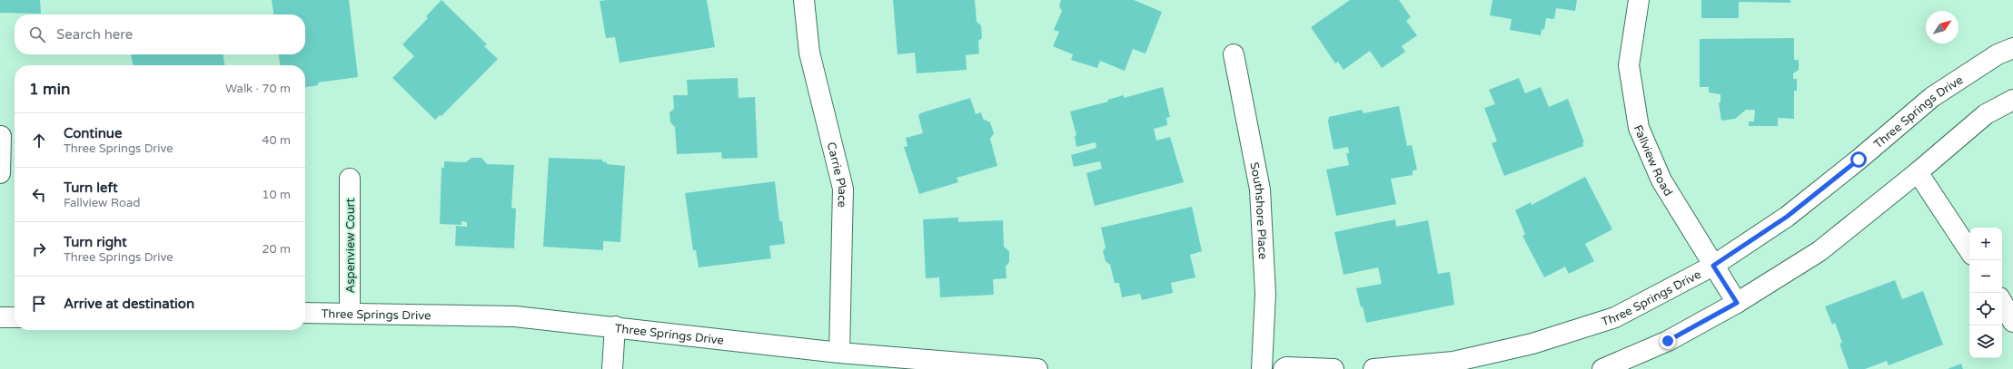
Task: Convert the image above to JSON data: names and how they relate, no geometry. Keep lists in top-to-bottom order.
{
  "streets": {
    "street": [
      "Three Springs Drive",
      "Fallview Road",
      "Carrie Place",
      "Southshore Place",
      "Aspenview Court"
    ]
  },
  "crossings": [
    ["Three Springs Drive", "Fallview Road"],
    ["Three Springs Drive", "Carrie Place"],
    ["Three Springs Drive", "Aspenview Court"]
  ],
  "north": "top right",
  "page": {
    "search": "Search here",
    "heading": ["1 min", "Walk · 70 m"],
    "list": [
      ["Continue", "Three Springs Drive", "40 m"],
      ["Turn left", "Fallview Road", "10 m"],
      ["Turn right", "Three Springs Drive", "20 m"],
      "Arrive at destination"
    ],
    "map_buttons": ["+", "−"]
  }
}
